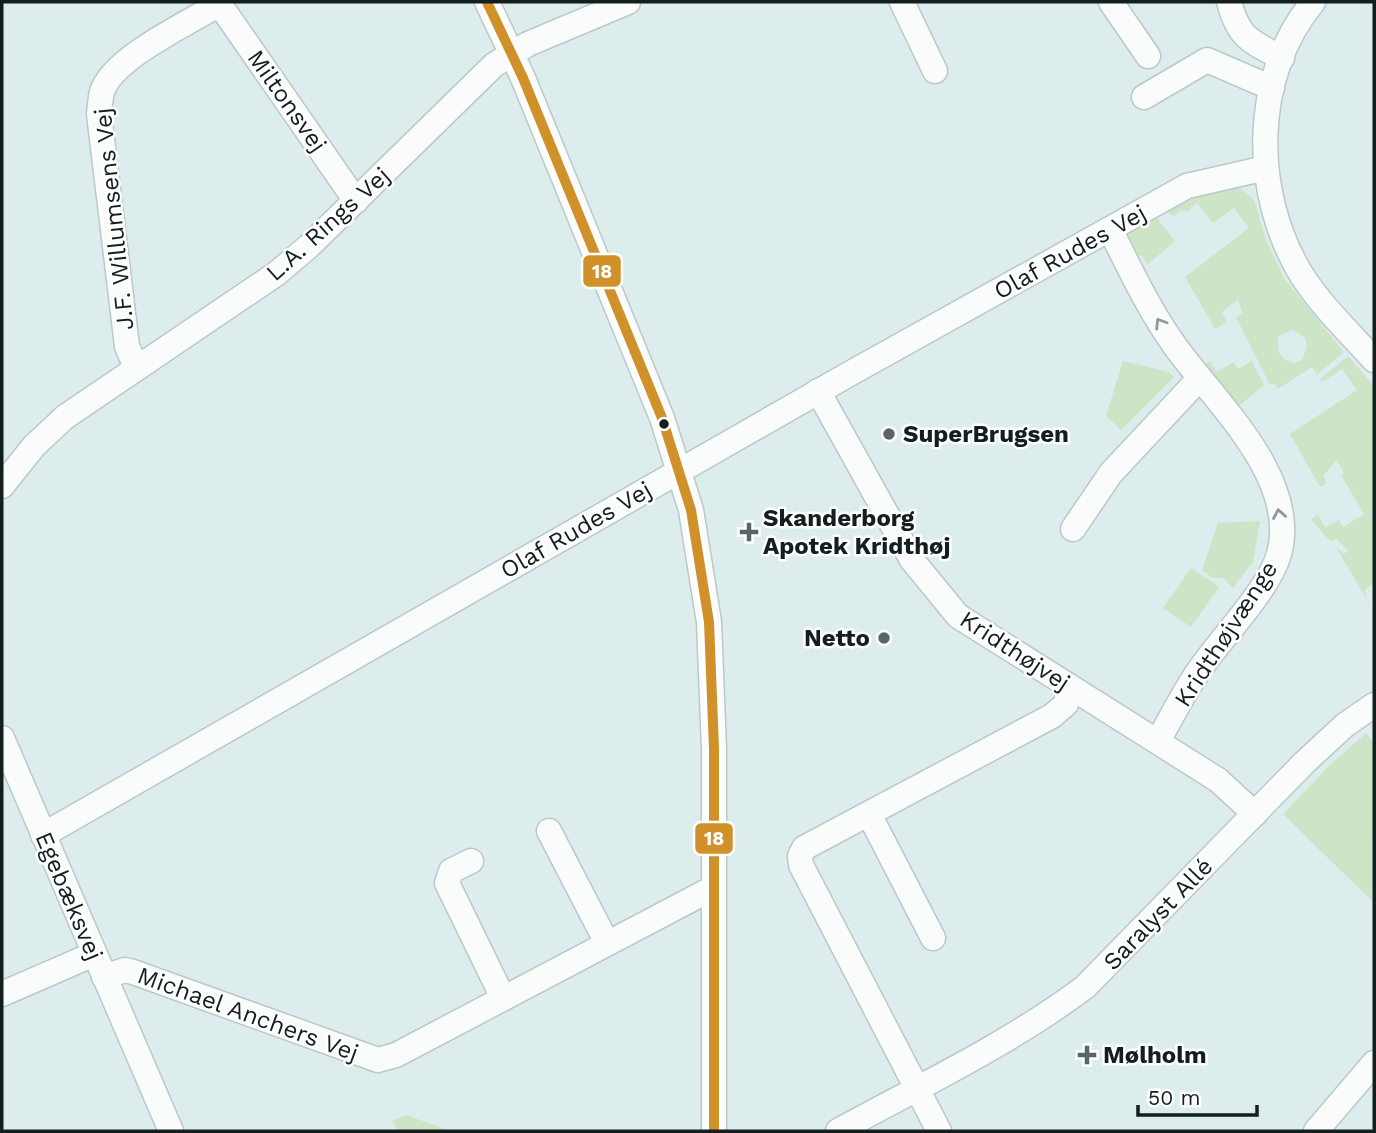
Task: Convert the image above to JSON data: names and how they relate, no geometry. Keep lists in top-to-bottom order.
{
  "streets": {
    "street": [
      "Miltonsvej",
      "J.F. Willumsens Vej",
      "L.A. Rings Vej",
      "Olaf Rudes Vej",
      "Kridthøjvænge",
      "Kridthøjvej",
      "Egebæksvej",
      "Saralyst Allé",
      "Michael Anchers Vej"
    ]
  },
  "crossings": [
    ["Miltonsvej", "J.F. Willumsens Vej"],
    ["Miltonsvej", "L.A. Rings Vej"],
    ["J.F. Willumsens Vej", "L.A. Rings Vej"],
    ["Olaf Rudes Vej", "Kridthøjvænge"],
    ["Olaf Rudes Vej", "Kridthøjvej"],
    ["Olaf Rudes Vej", "Egebæksvej"],
    ["Kridthøjvænge", "Kridthøjvej"],
    ["Kridthøjvej", "Saralyst Allé"],
    ["Egebæksvej", "Michael Anchers Vej"]
  ],
  "one_way": ["Kridthøjvænge"],
  "places": {
    "other": ["SuperBrugsen", "Netto"],
    "health": ["Skanderborg Apotek Kridthøj", "Mølholm"]
  },
  "lines": ["transit line 18"],
  "scale_bar": "50 m"
}
